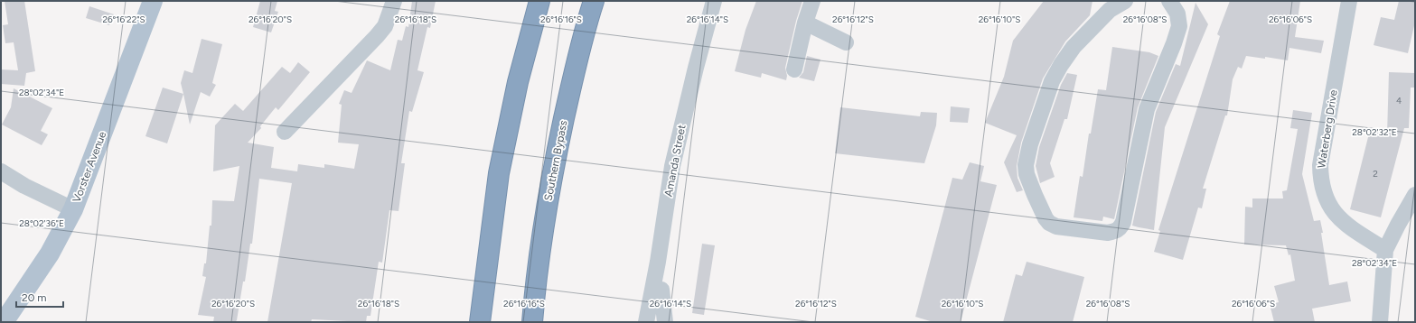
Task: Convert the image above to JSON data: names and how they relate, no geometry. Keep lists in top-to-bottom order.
{
  "streets": {
    "highway": ["Southern Bypass"],
    "main road": ["Vorster Avenue"],
    "street": ["Waterberg Drive", "Amanda Street"]
  },
  "house_numbers": ["4", "2"],
  "scale_bar": "20 m",
  "coordinates": [
    "26°16'22\"S",
    "26°16'20\"S",
    "26°16'18\"S",
    "26°16'16\"S",
    "26°16'14\"S",
    "26°16'12\"S",
    "26°16'10\"S",
    "26°16'08\"S",
    "26°16'06\"S",
    "28°02'34\"E",
    "28°02'32\"E",
    "28°02'36\"E"
  ]
}
